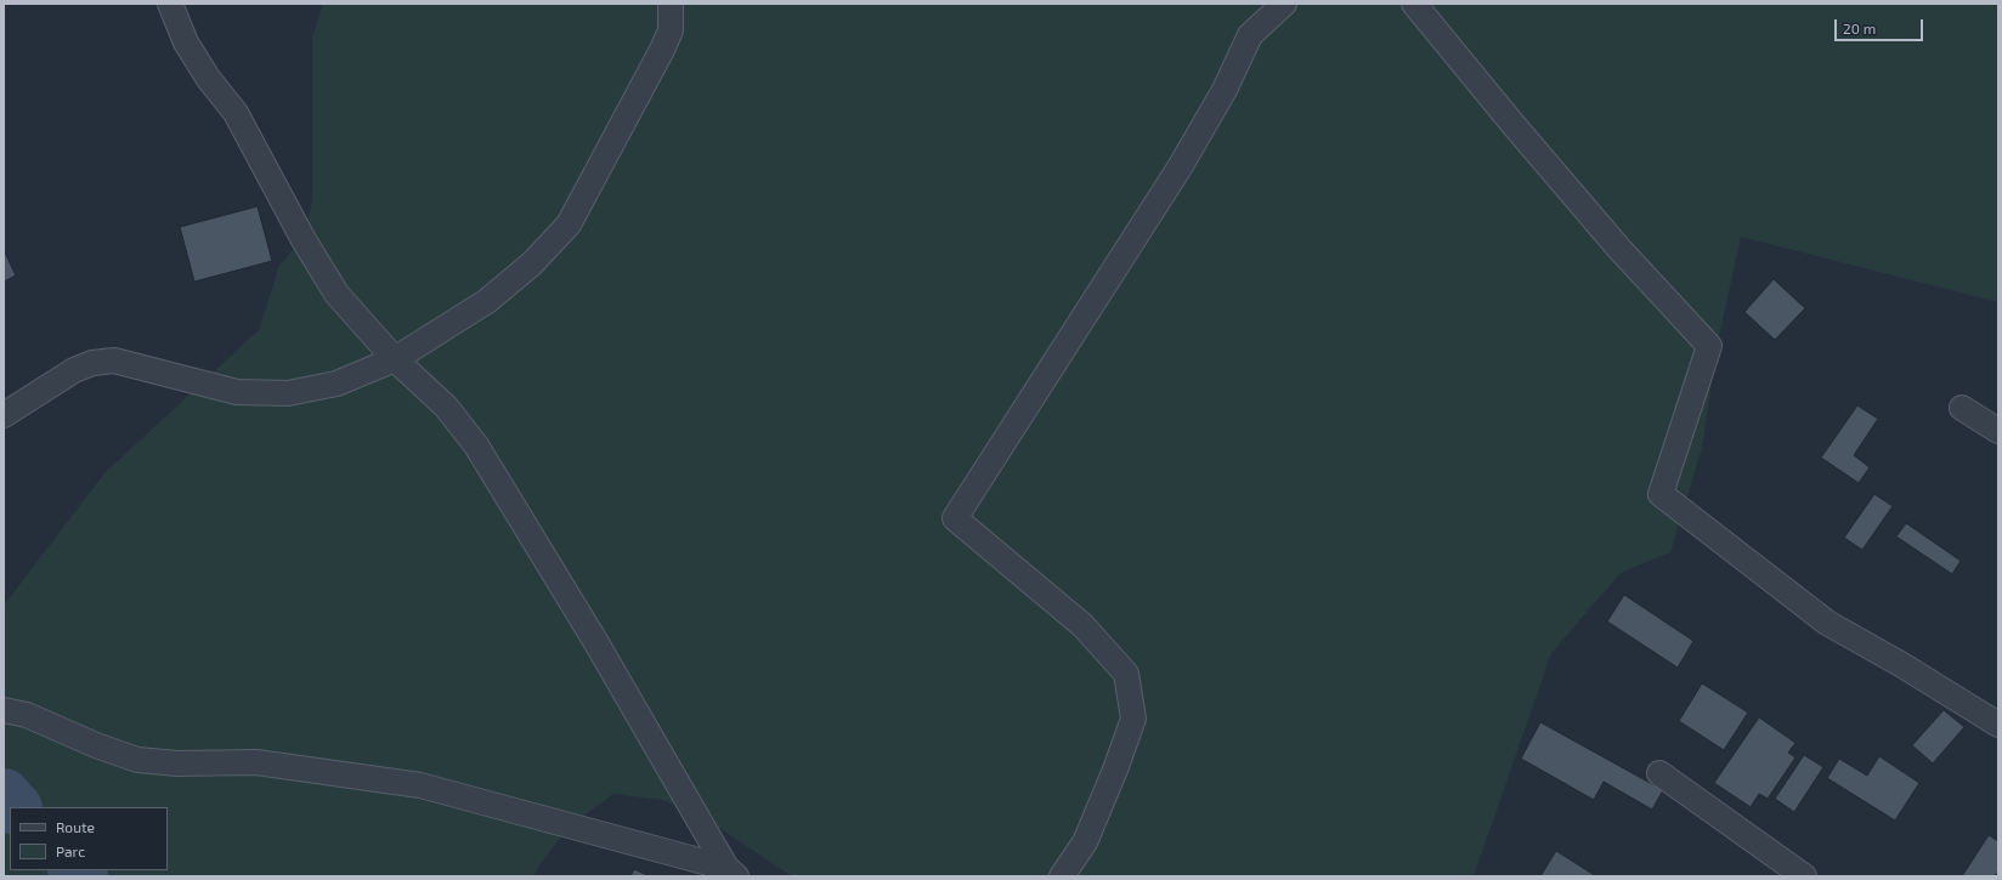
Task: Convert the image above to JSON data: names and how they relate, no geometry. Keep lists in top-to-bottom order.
{
  "legend": ["Route", "Parc"],
  "scale_bar": "20 m"
}
